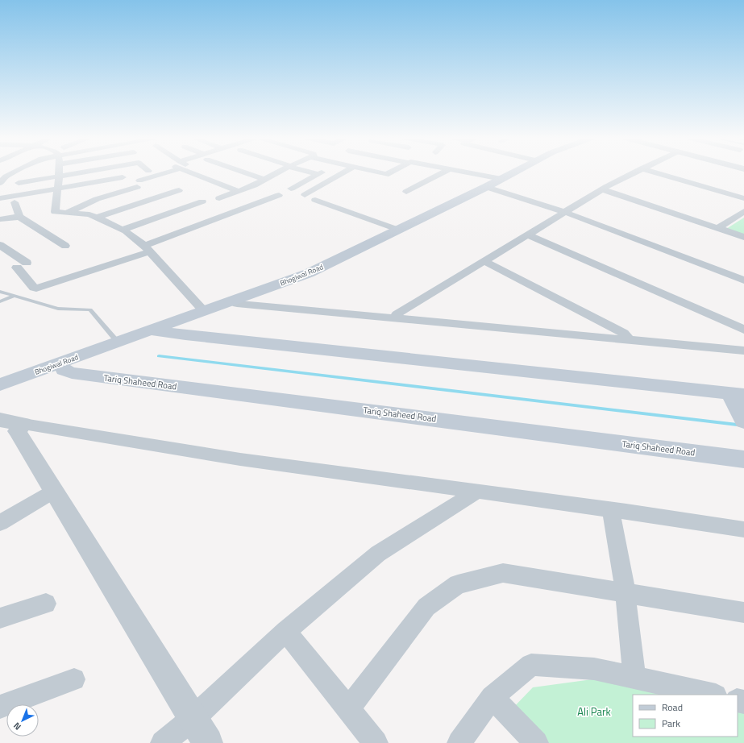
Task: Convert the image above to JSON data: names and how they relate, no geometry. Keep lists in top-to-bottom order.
{
  "streets": {
    "main road": ["Bhogiwal Road", "Tariq Shaheed Road"]
  },
  "crossings": [
    ["Bhogiwal Road", "Tariq Shaheed Road"]
  ],
  "parks": ["Ali Park"],
  "legend": ["Road", "Park"],
  "north": "bottom left"
}
